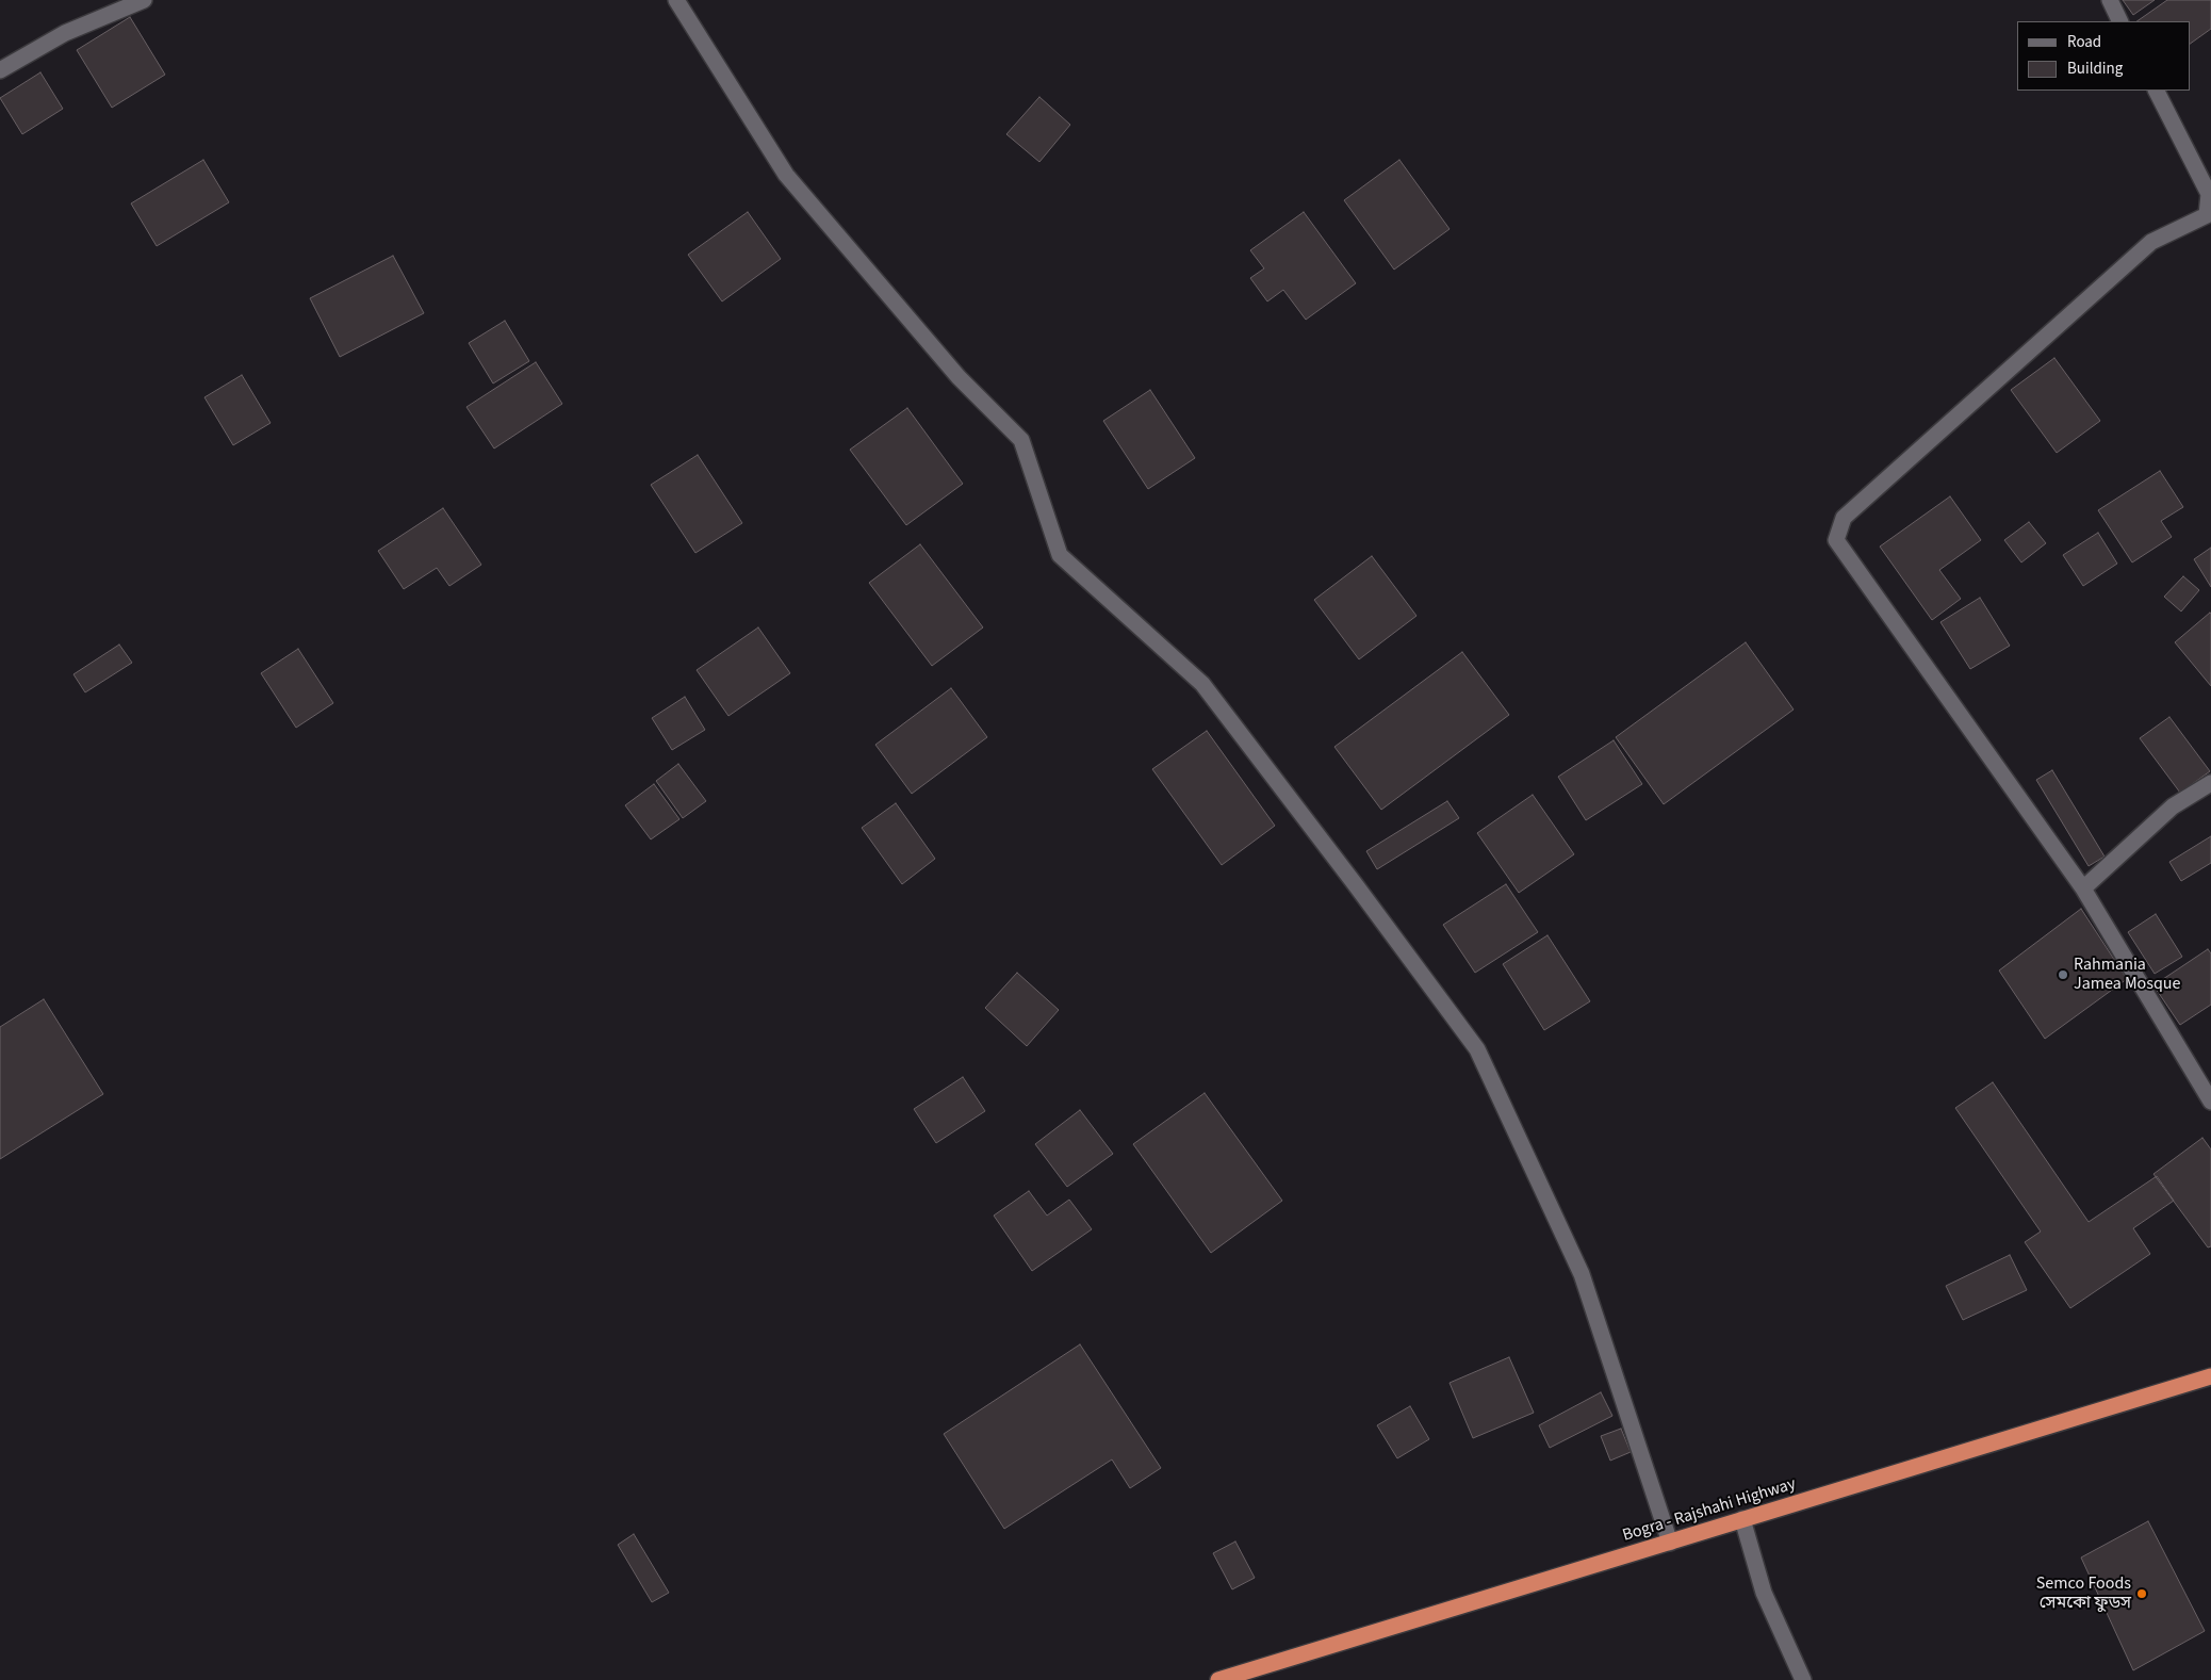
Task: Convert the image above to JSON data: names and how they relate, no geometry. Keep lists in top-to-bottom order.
{
  "streets": {
    "highway": ["Bogra - Rajshahi Highway"]
  },
  "places": ["Rahmania Jamea Mosque", "Semco Foods সেমকো ফুডস"],
  "legend": ["Road", "Building"]
}
